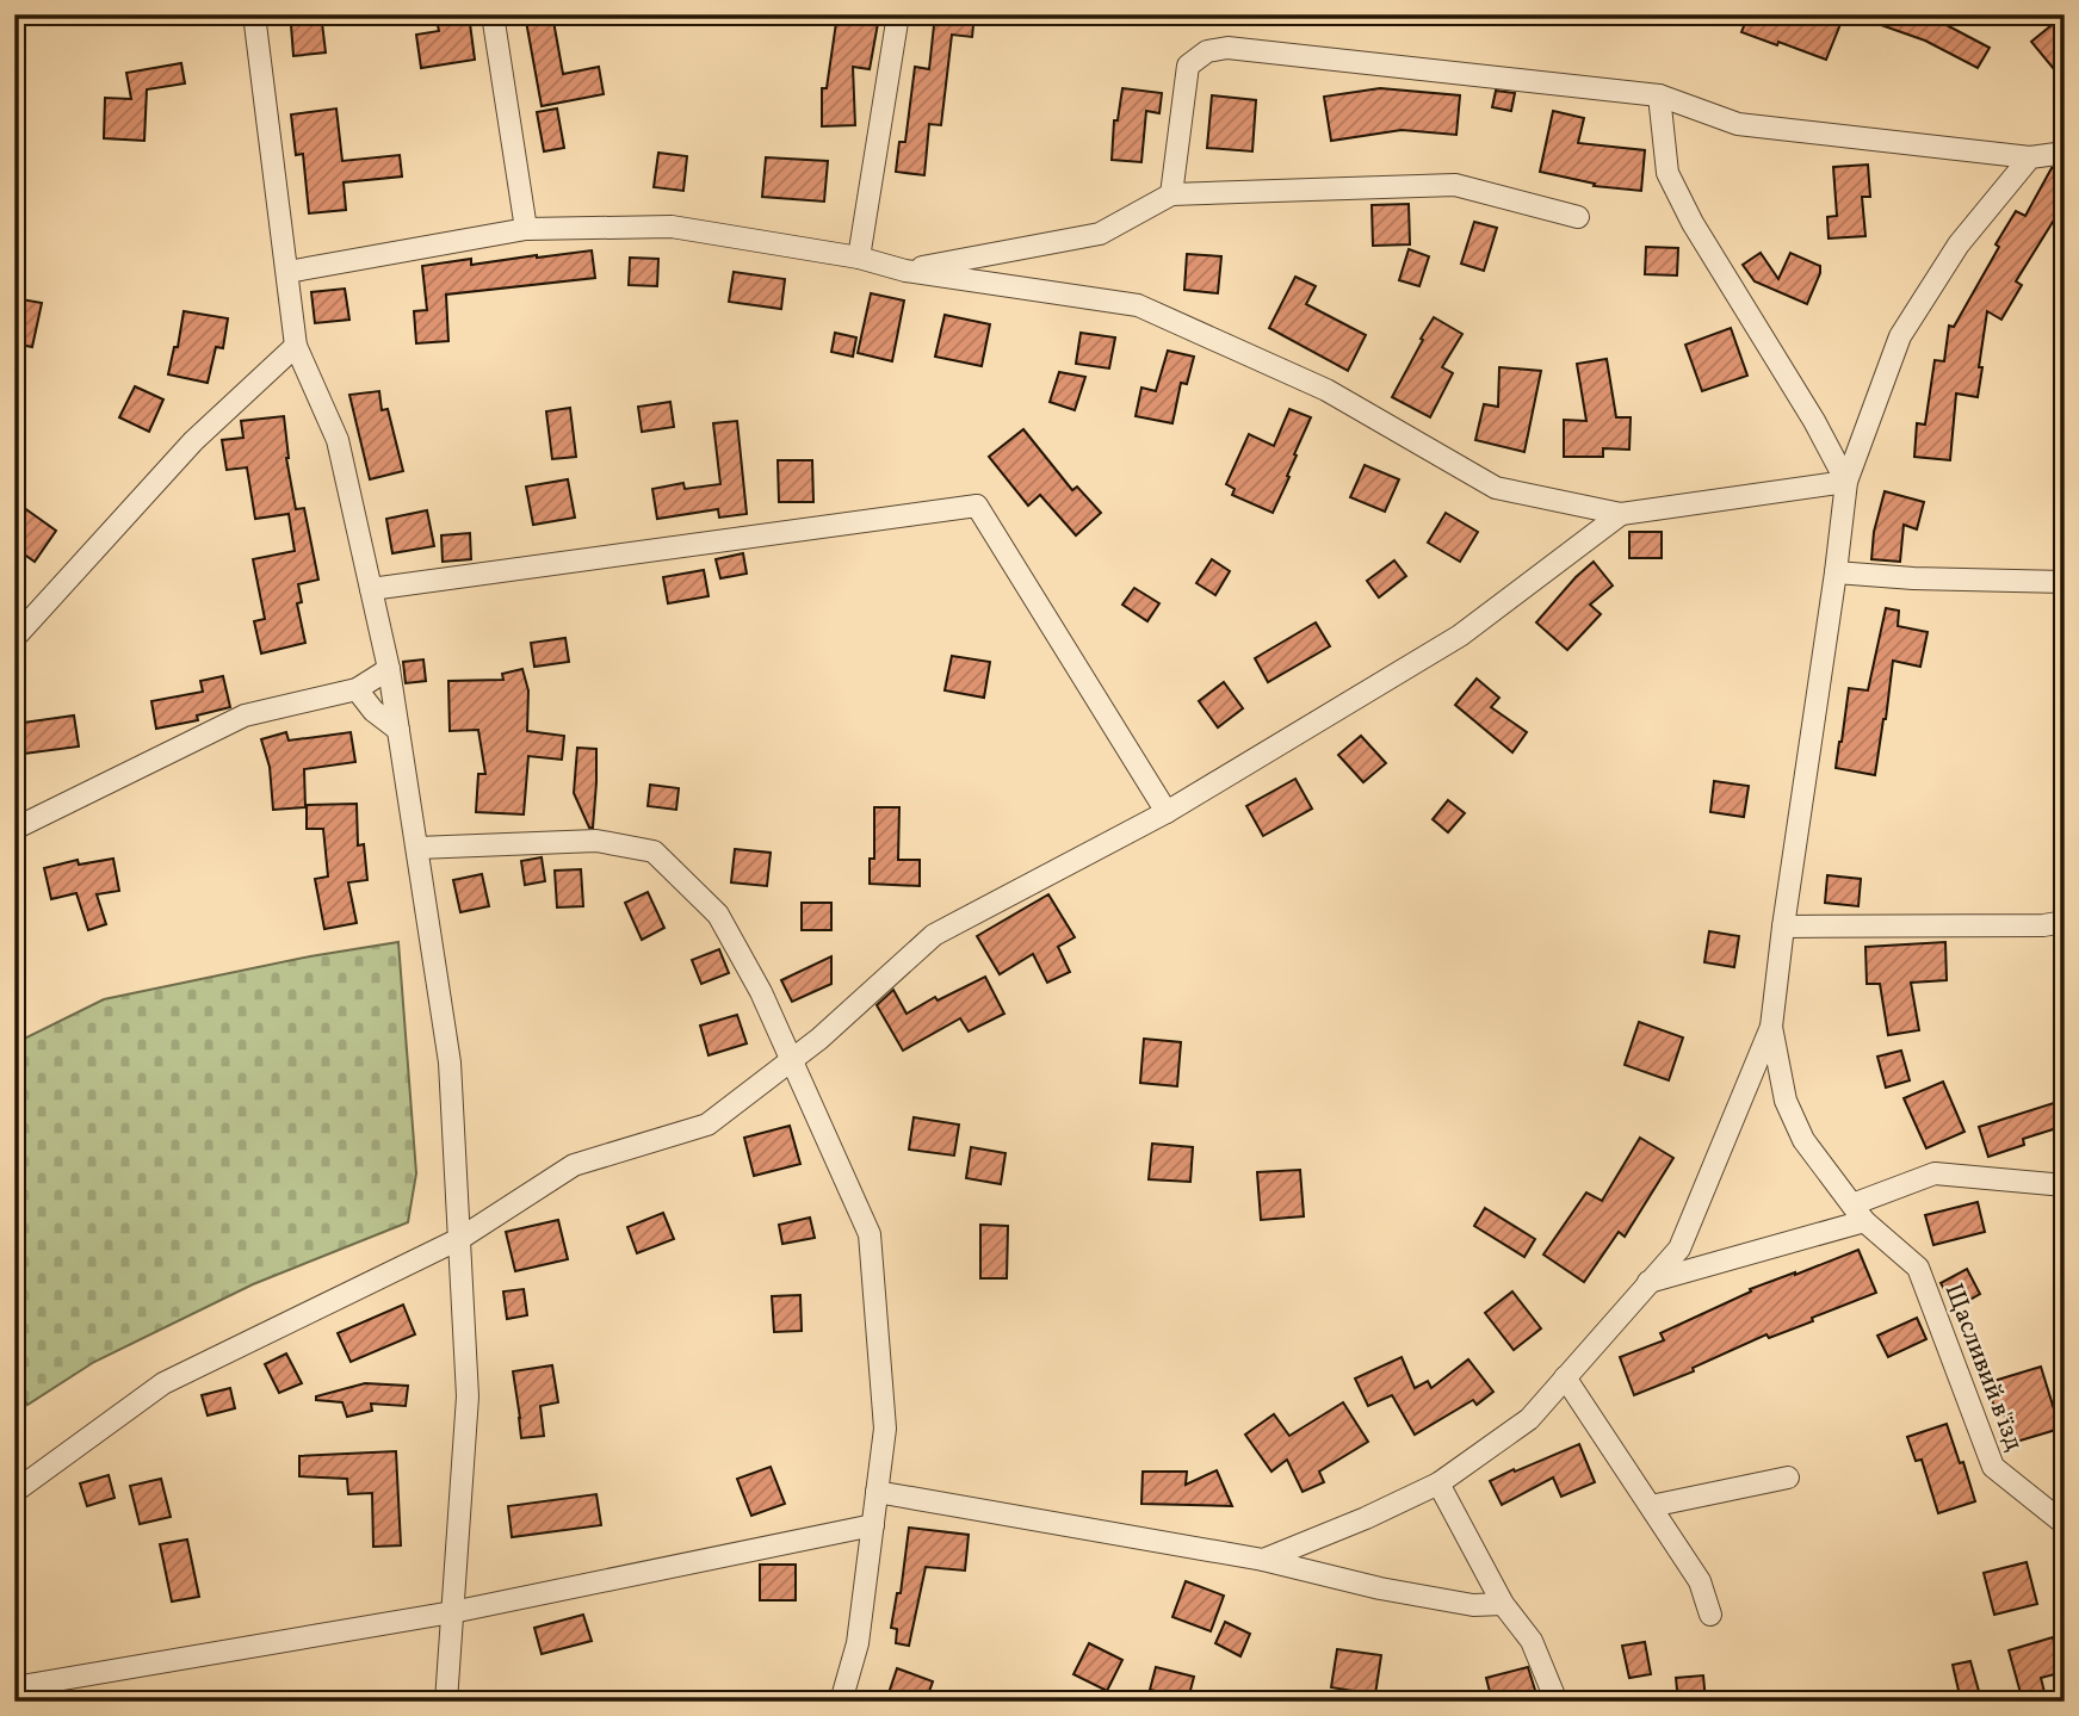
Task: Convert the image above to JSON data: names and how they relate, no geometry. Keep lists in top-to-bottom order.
{
  "streets": {
    "street": ["Щасливий в'їзд"]
  }
}
